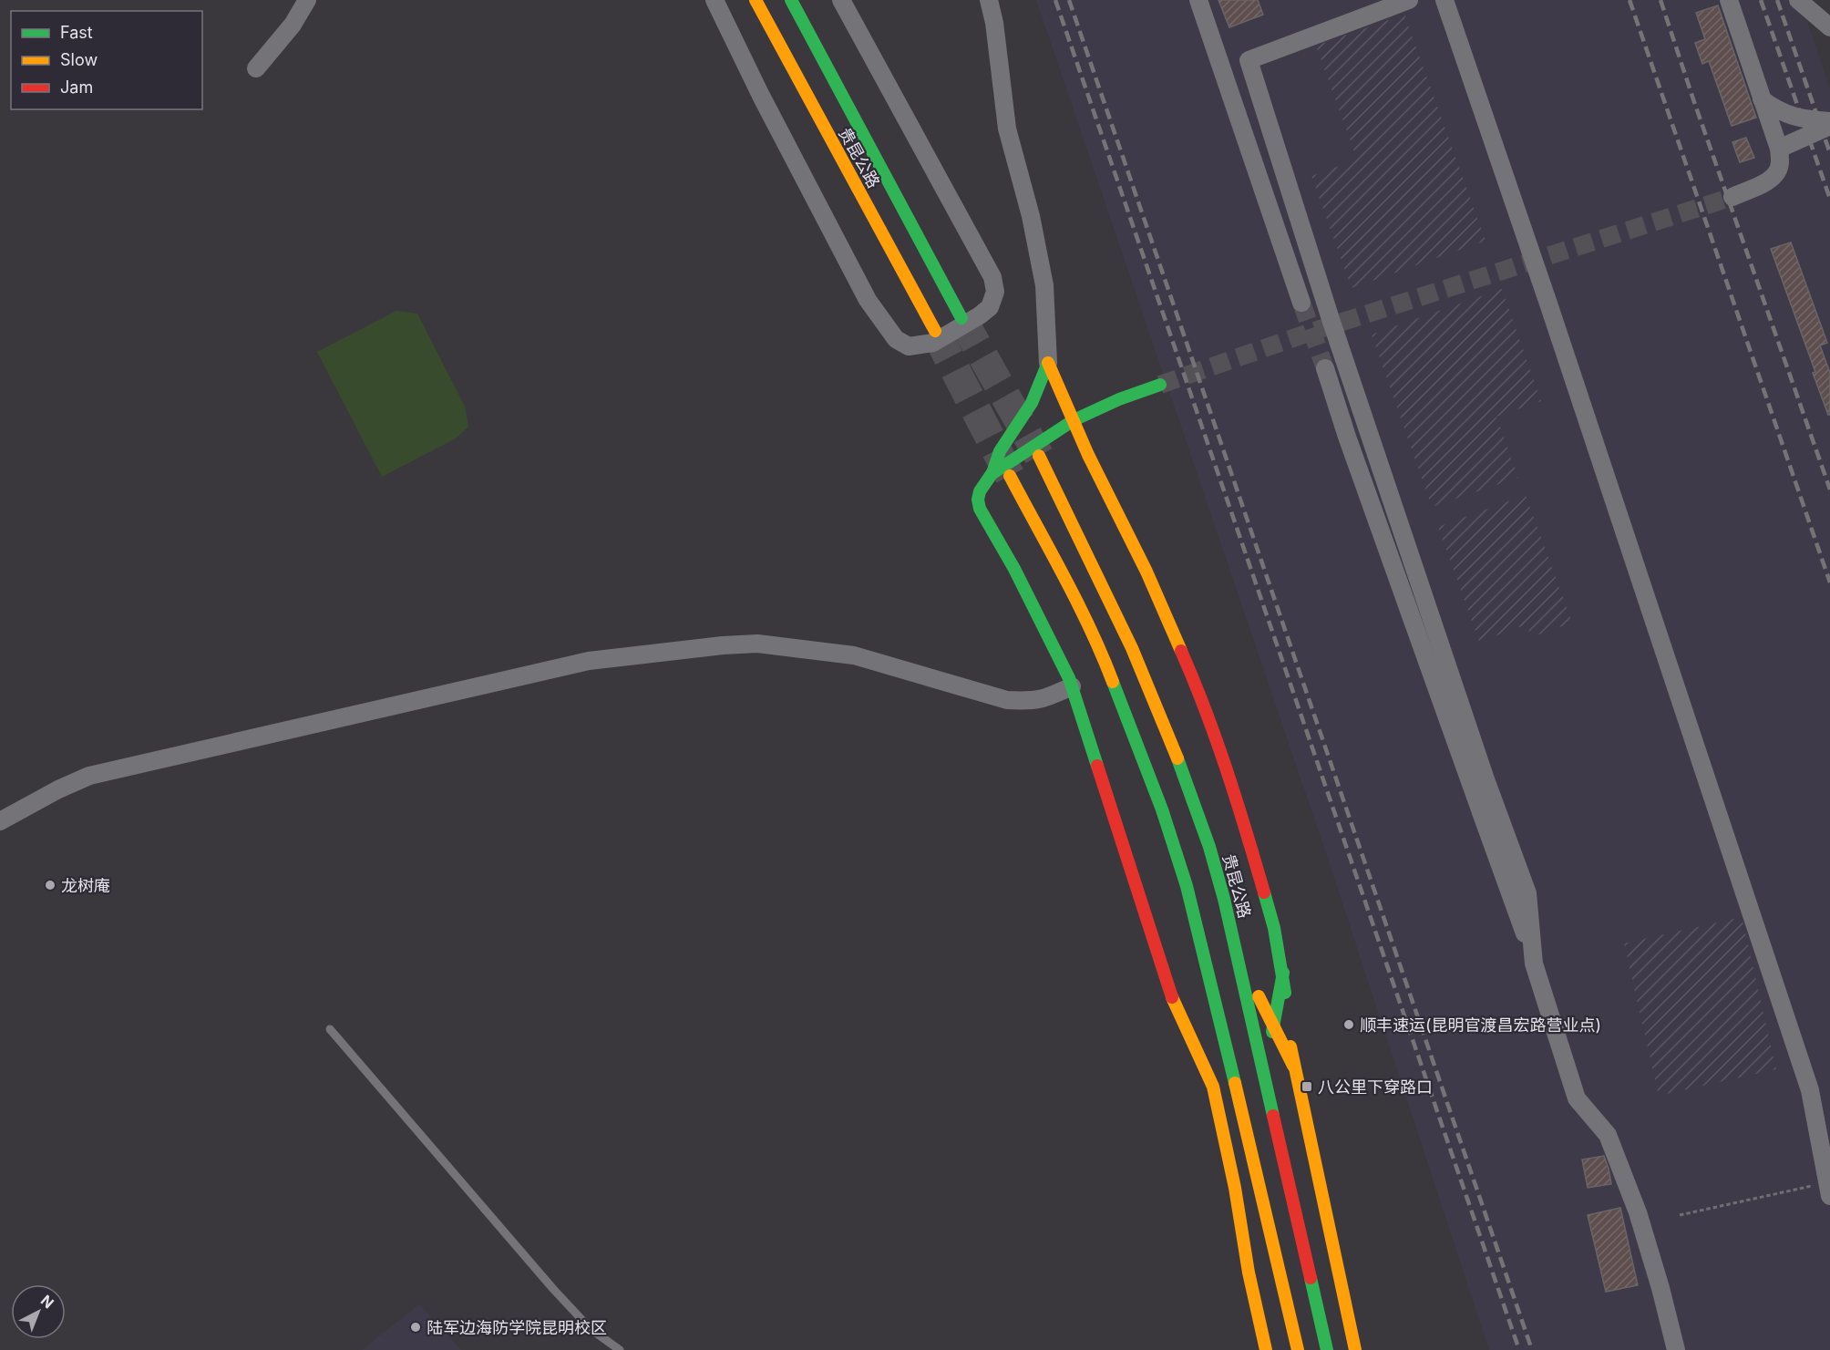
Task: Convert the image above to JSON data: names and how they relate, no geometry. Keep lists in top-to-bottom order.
{
  "streets": {
    "main road": ["贵昆公路"]
  },
  "places": {
    "other": ["龙树庵", "顺丰速运(昆明官渡昌宏路营业点)", "陆军边海防学院昆明校区"],
    "transit": ["八公里下穿路口"]
  },
  "legend": ["Fast", "Slow", "Jam"],
  "north": "top right"
}
